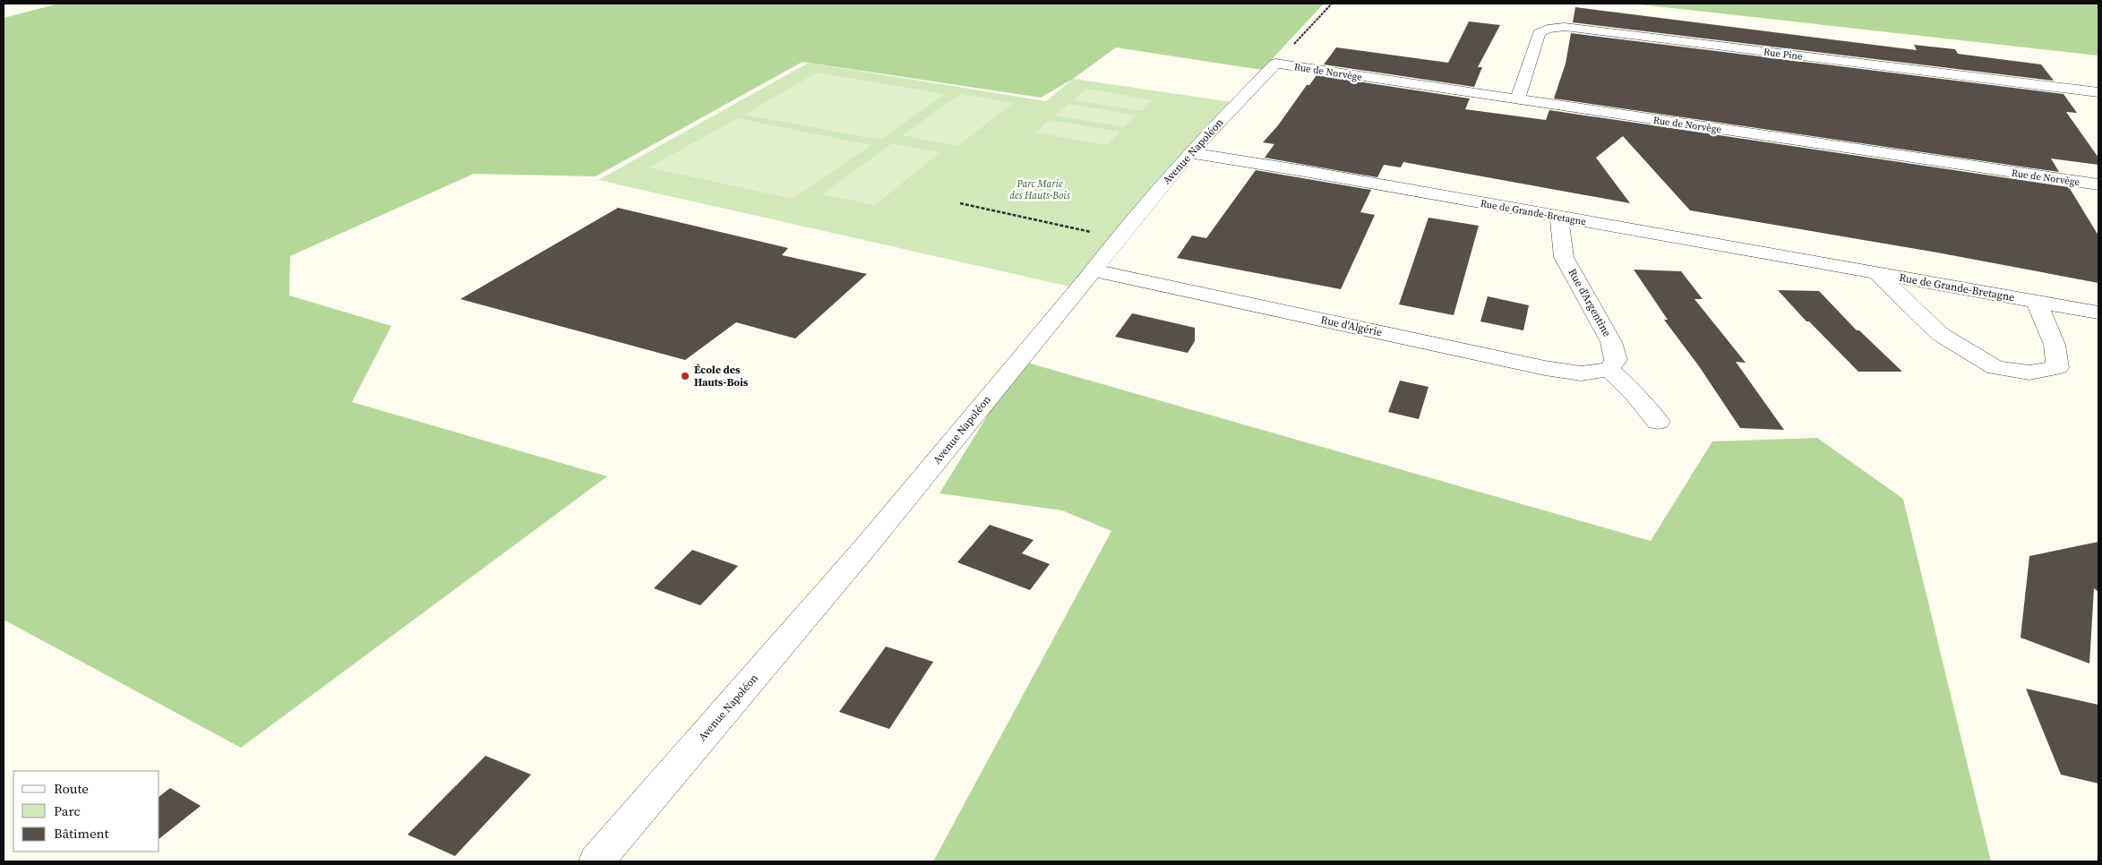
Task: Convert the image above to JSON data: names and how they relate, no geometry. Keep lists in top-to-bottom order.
{
  "streets": {
    "street": [
      "Rue Pine",
      "Rue de Norvège",
      "Avenue Napoléon",
      "Rue de Grande-Bretagne",
      "Rue d'Argentine",
      "Rue d'Algérie"
    ]
  },
  "crossings": [
    ["Rue Pine", "Rue de Norvège"],
    ["Rue de Norvège", "Avenue Napoléon"],
    ["Avenue Napoléon", "Rue de Grande-Bretagne"],
    ["Avenue Napoléon", "Rue d'Algérie"],
    ["Rue de Grande-Bretagne", "Rue d'Argentine"],
    ["Rue d'Argentine", "Rue d'Algérie"]
  ],
  "parks": ["Parc Marie des Hauts-Bois"],
  "places": ["École des Hauts-Bois"],
  "legend": ["Route", "Parc", "Bâtiment"]
}
